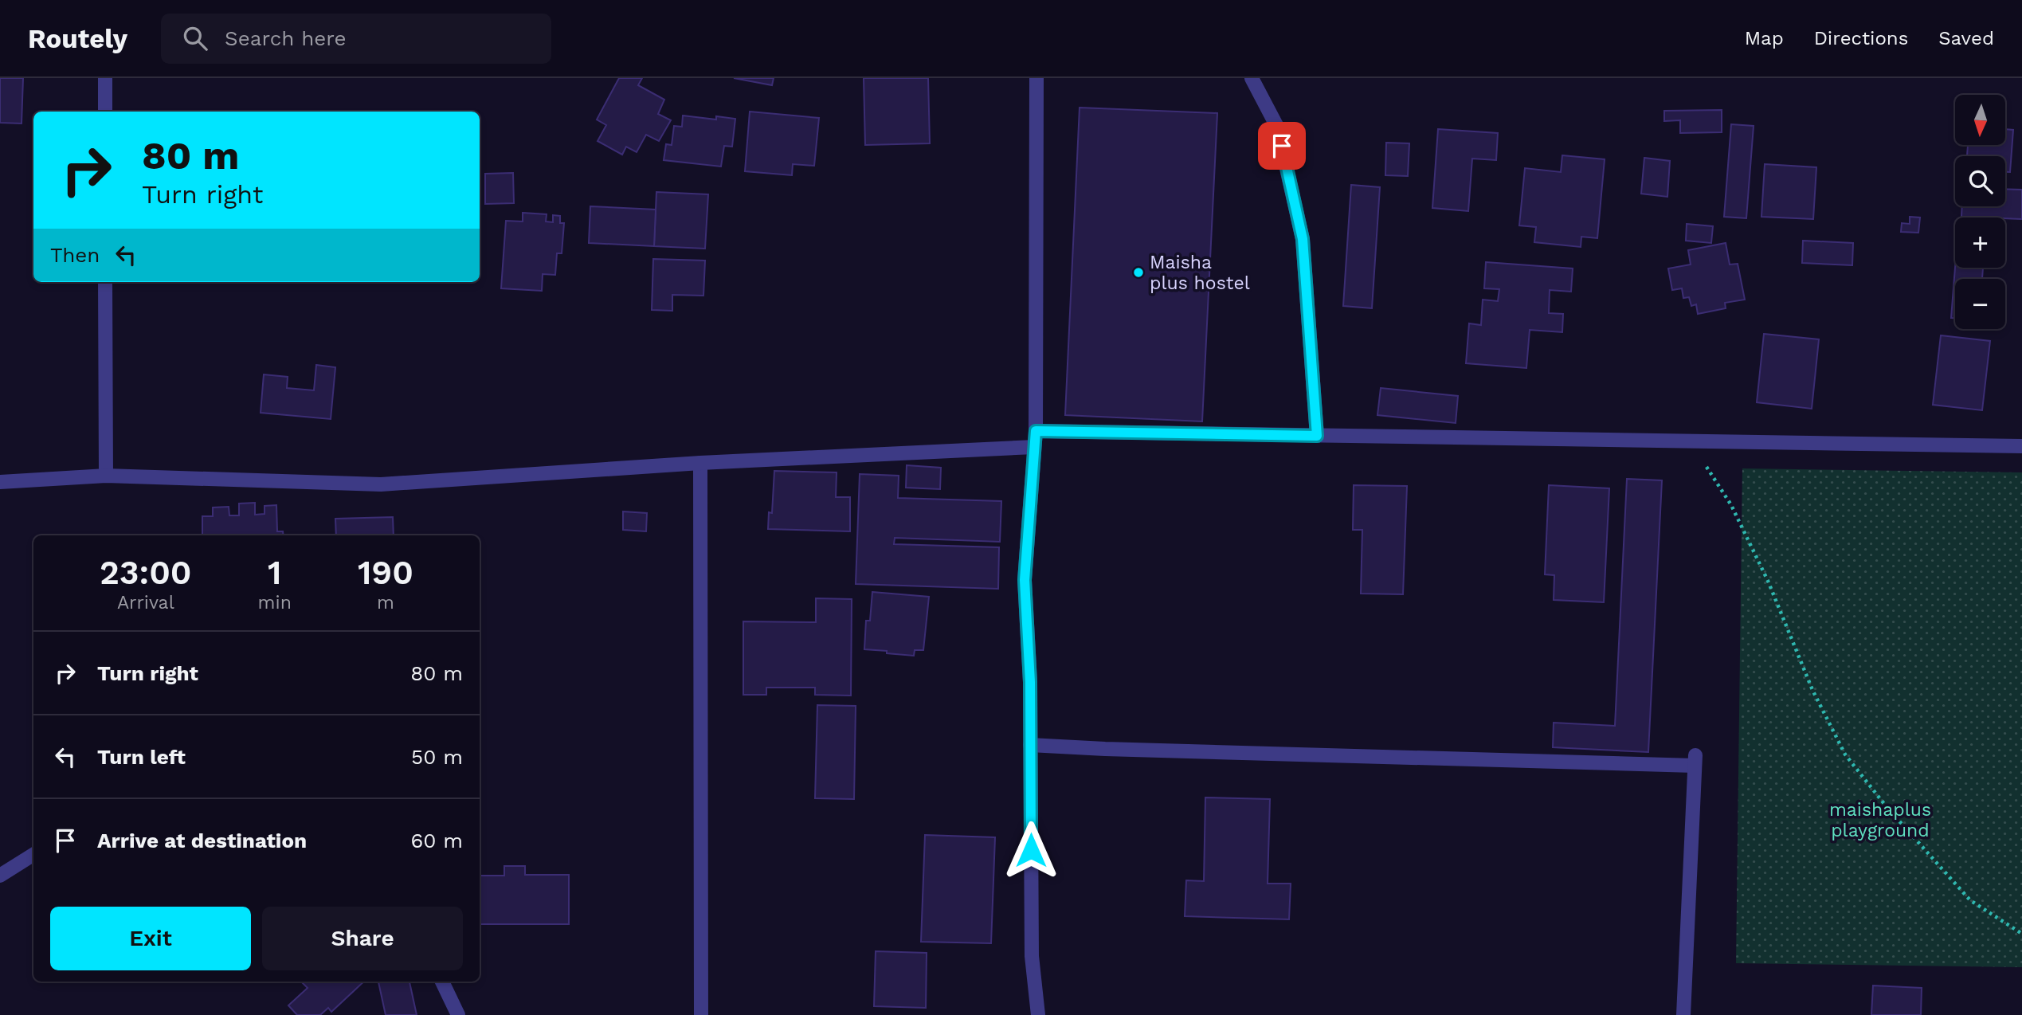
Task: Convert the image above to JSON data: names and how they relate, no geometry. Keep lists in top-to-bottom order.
{
  "parks": ["maishaplus playground"],
  "places": ["Maisha plus hostel"],
  "north": "bottom",
  "page": {
    "header": "Routely",
    "search": "Search here",
    "nav": ["Map", "Directions", "Saved"],
    "map_buttons": ["+", "−"],
    "turn": ["80 m", "Turn right"],
    "then": "Then",
    "eta": [
      "23:00",
      "Arrival",
      "1",
      "min",
      "190",
      "m"
    ],
    "list": [
      {
        "name": "Turn right",
        "value": "80 m"
      },
      {
        "name": "Turn left",
        "value": "50 m"
      },
      {
        "name": "Arrive at destination",
        "value": "60 m"
      }
    ],
    "buttons": ["Exit", "Share"]
  }
}
